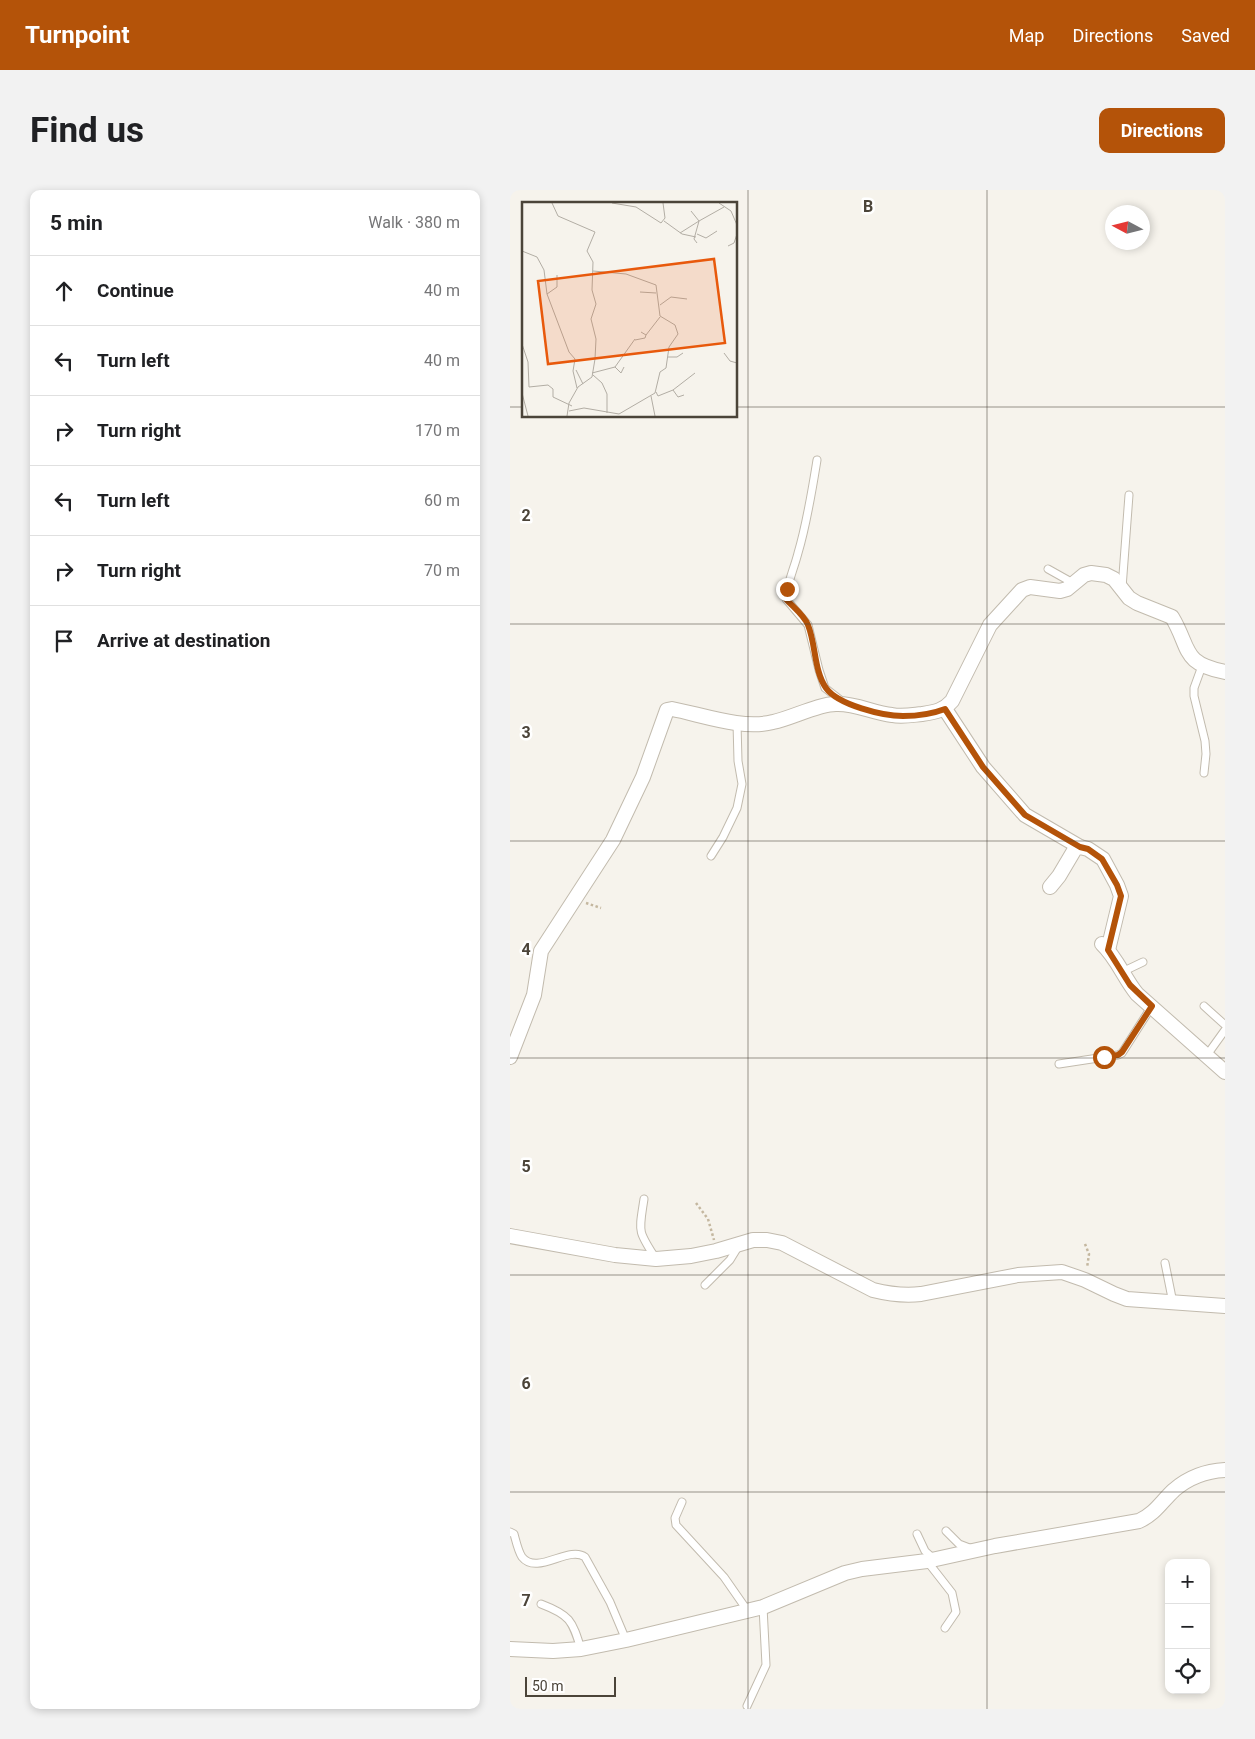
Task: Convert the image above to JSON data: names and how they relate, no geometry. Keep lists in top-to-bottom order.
{
  "scale_bar": "50 m",
  "north": "left",
  "page": {
    "header": "Turnpoint",
    "nav": ["Map", "Directions", "Saved"],
    "buttons": "Directions",
    "title": "Find us",
    "heading": ["5 min", "Walk · 380 m"],
    "list": [
      ["Continue", "40 m"],
      ["Turn left", "40 m"],
      ["Turn right", "170 m"],
      ["Turn left", "60 m"],
      ["Turn right", "70 m"],
      "Arrive at destination"
    ],
    "map_buttons": ["+", "−"],
    "scale": "50 m"
  },
  "grid": {
    "columns": ["B"],
    "rows": [
      "2",
      "3",
      "4",
      "5",
      "6",
      "7"
    ]
  }
}
